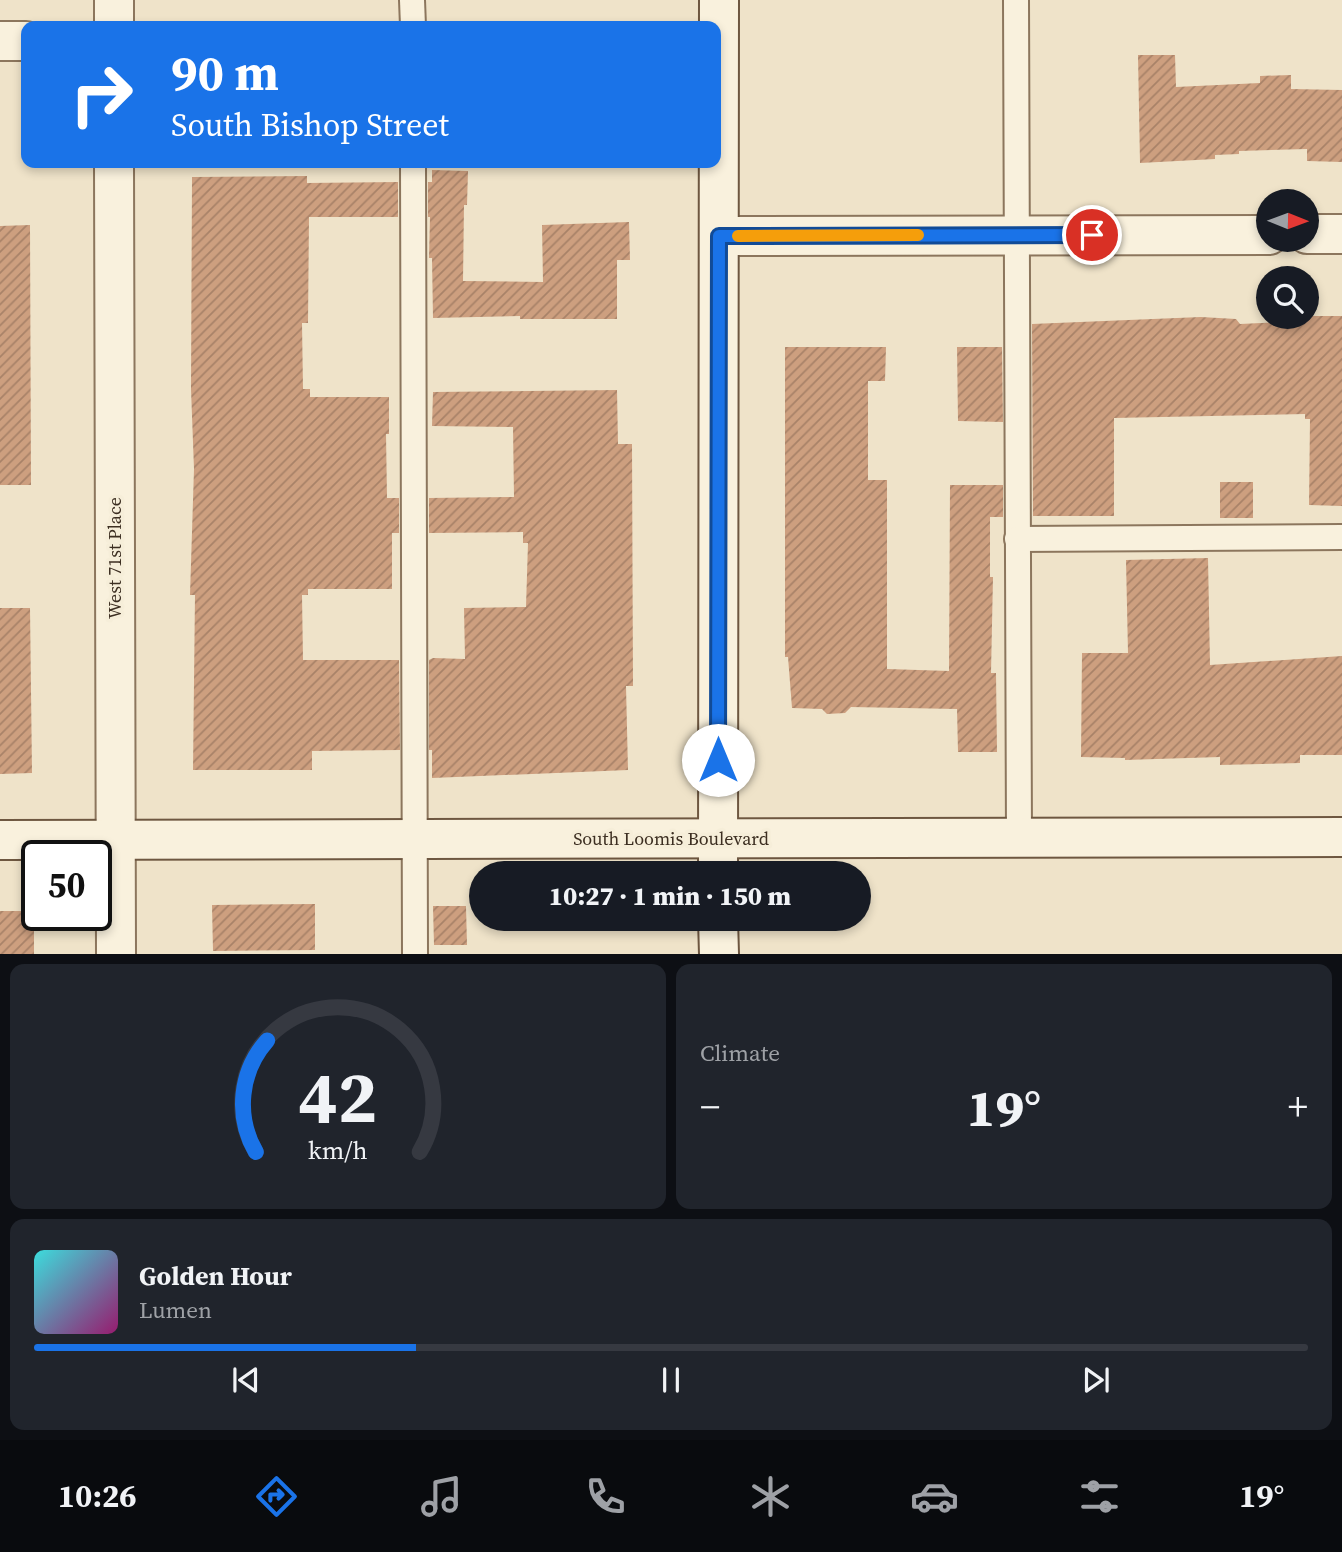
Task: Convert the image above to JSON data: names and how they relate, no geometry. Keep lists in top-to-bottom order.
{
  "streets": {
    "street": ["West 71st Place", "South Loomis Boulevard"]
  },
  "crossings": [
    ["West 71st Place", "South Loomis Boulevard"]
  ],
  "north": "right",
  "page": {
    "turn": ["90 m", "South Bishop Street"],
    "limit": "50",
    "trip": "10:27 · 1 min · 150 m",
    "tile": "Climate",
    "heat": ["−", "19°", "+"],
    "song": ["Golden Hour", "Lumen"],
    "tabs": ["10:26", "19°"],
    "gauge": ["42", "km/h"]
  }
}
